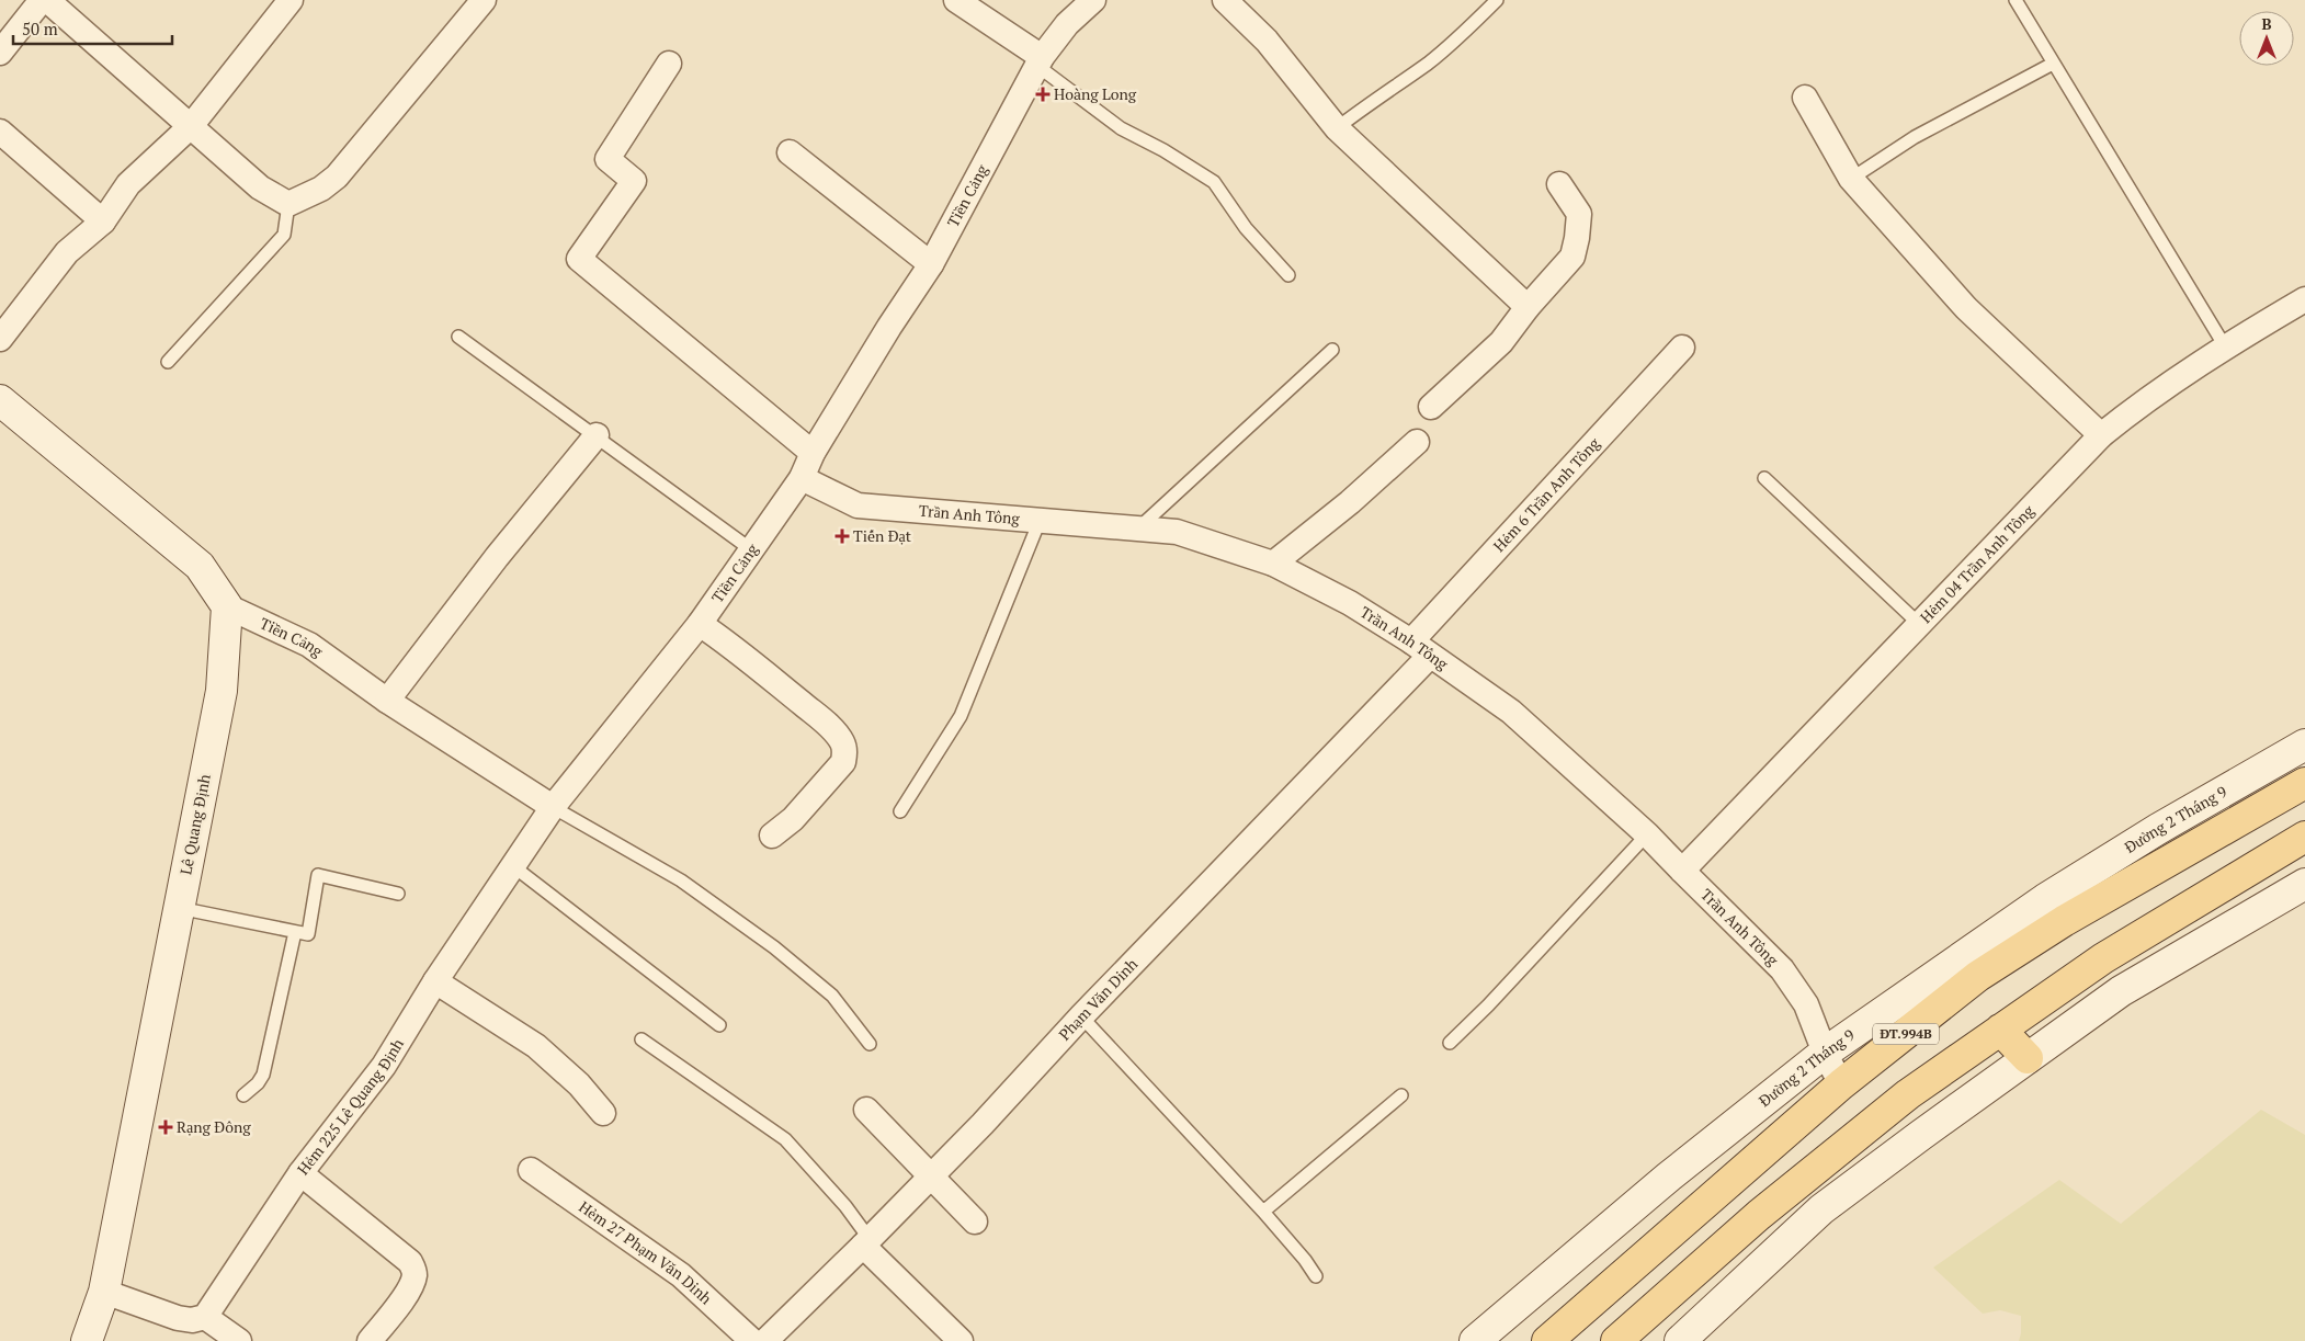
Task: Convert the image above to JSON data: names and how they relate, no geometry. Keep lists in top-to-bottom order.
{
  "streets": {
    "main road": ["Đường 2 Tháng 9", "Lê Quang Định", "ĐT.994B"],
    "street": [
      "Tiền Cảng",
      "Hẻm 6 Trần Anh Tông",
      "Trần Anh Tông",
      "Hẻm 04 Trần Anh Tông",
      "Phạm Văn Dinh",
      "Hẻm 225 Lê Quang Định",
      "Hẻm 27 Phạm Văn Dinh"
    ]
  },
  "crossings": [
    ["Tiền Cảng", "Trần Anh Tông"],
    ["Tiền Cảng", "Lê Quang Định"],
    ["Tiền Cảng", "Hẻm 225 Lê Quang Định"],
    ["Hẻm 6 Trần Anh Tông", "Trần Anh Tông"],
    ["Hẻm 6 Trần Anh Tông", "Phạm Văn Dinh"],
    ["Trần Anh Tông", "Hẻm 04 Trần Anh Tông"],
    ["Trần Anh Tông", "Đường 2 Tháng 9"],
    ["Trần Anh Tông", "Phạm Văn Dinh"]
  ],
  "places": {
    "health": ["Hoàng Long", "Tiến Đạt", "Rạng Đông"]
  },
  "scale_bar": "50 m",
  "north": "top"
}
